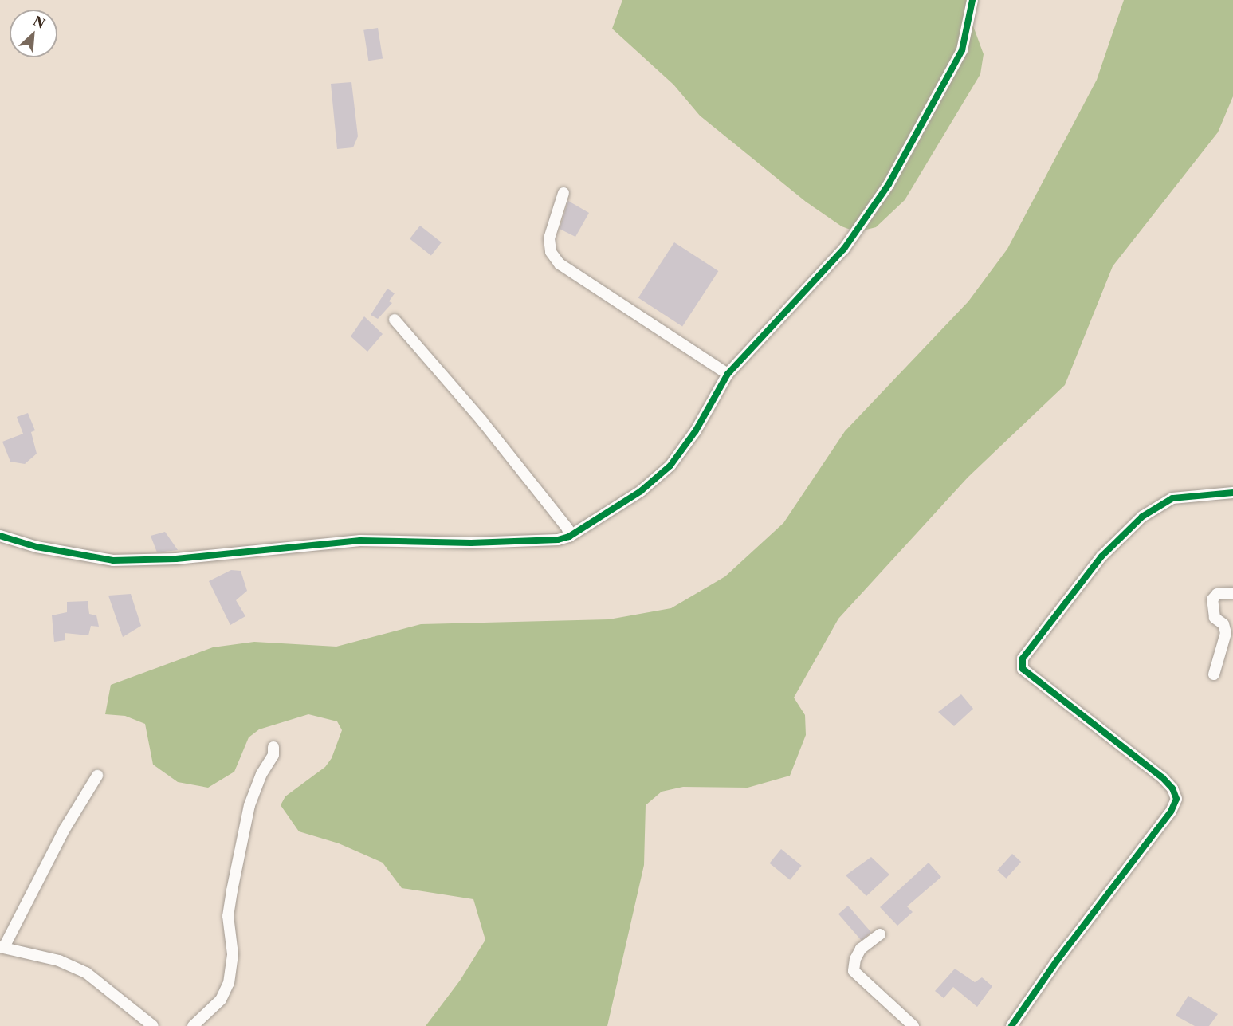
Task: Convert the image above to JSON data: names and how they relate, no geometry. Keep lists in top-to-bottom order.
{
  "north": "top right"
}
